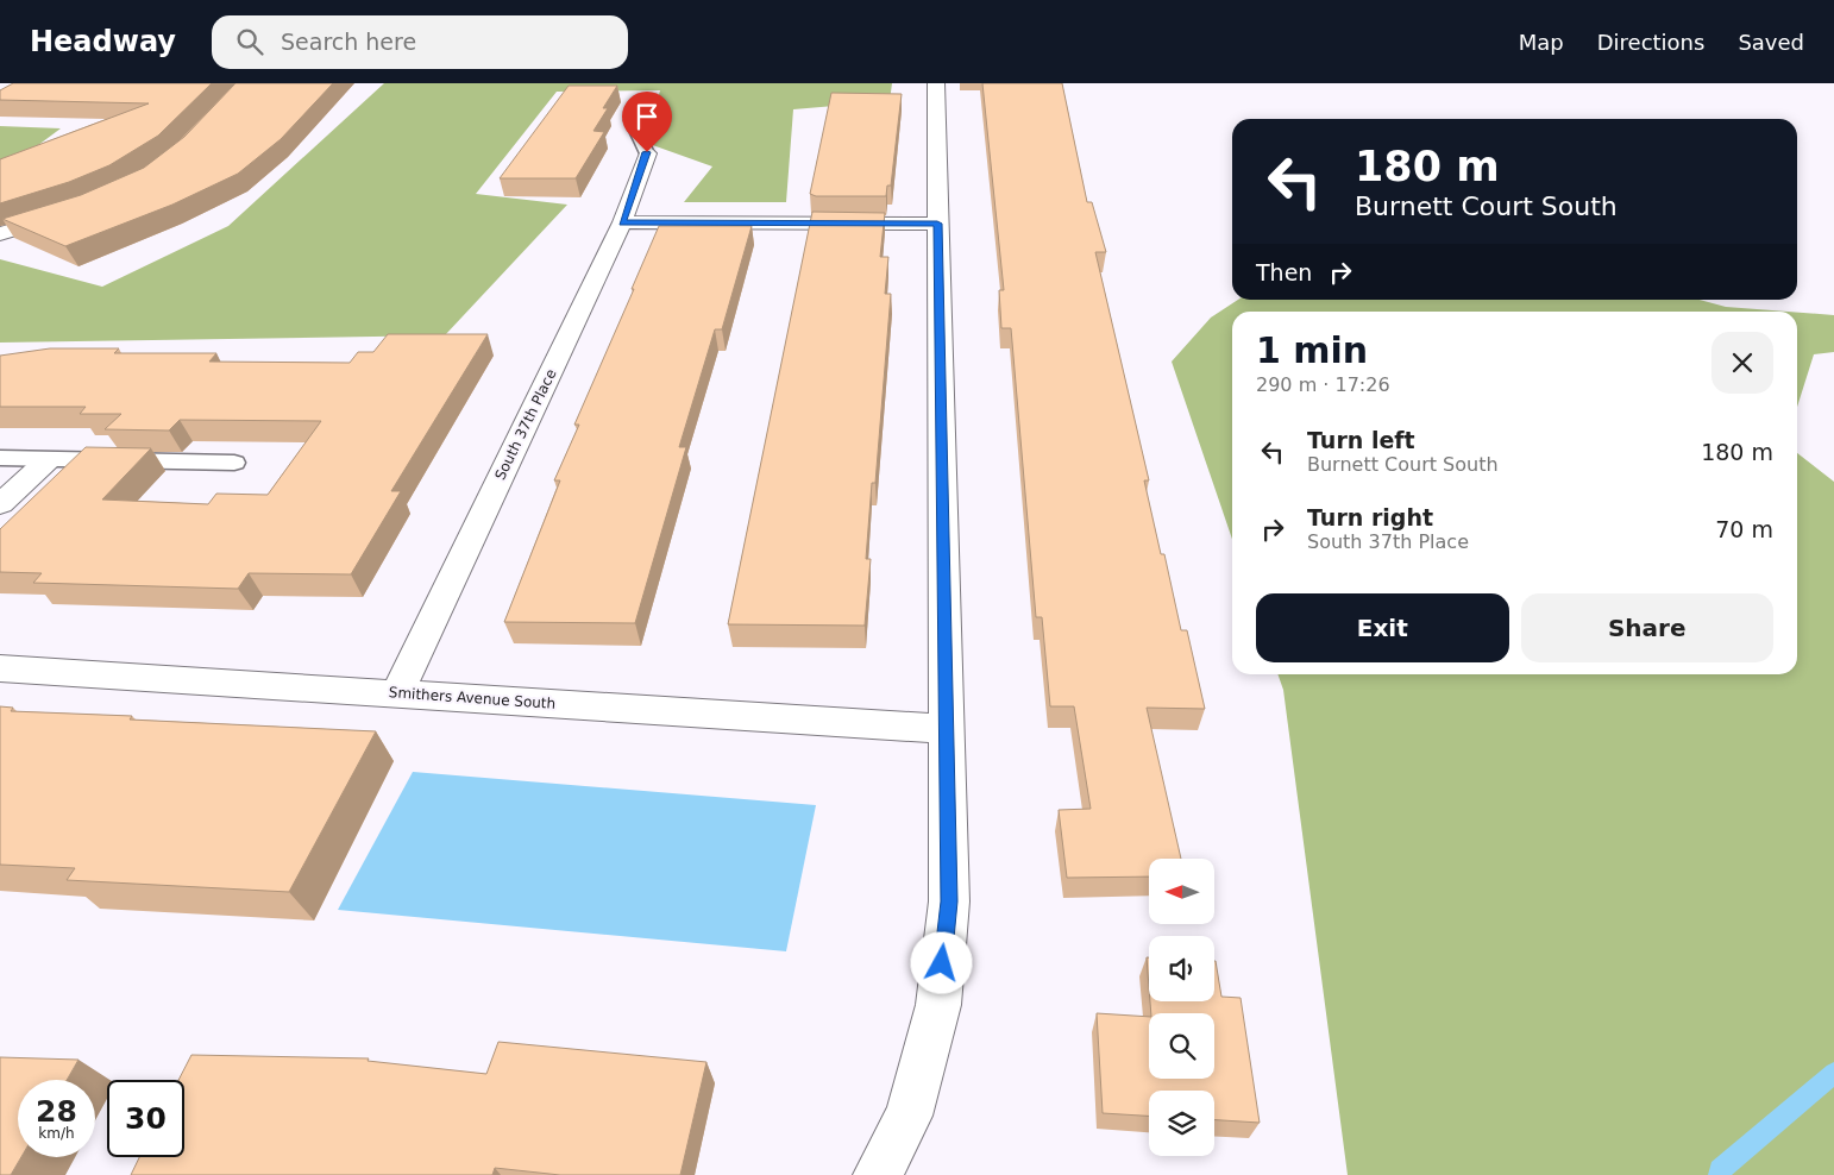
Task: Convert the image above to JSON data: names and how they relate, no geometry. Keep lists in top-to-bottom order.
{
  "streets": {
    "street": ["South 37th Place", "Smithers Avenue South"]
  },
  "crossings": [
    ["South 37th Place", "Smithers Avenue South"]
  ],
  "north": "left",
  "page": {
    "header": "Headway",
    "search": "Search here",
    "nav": ["Map", "Directions", "Saved"],
    "turn": ["180 m", "Burnett Court South"],
    "then": "Then",
    "heading": ["1 min", "290 m · 17:26"],
    "list": [
      {
        "name": "Turn left",
        "note": "Burnett Court South",
        "value": "180 m"
      },
      {
        "name": "Turn right",
        "note": "South 37th Place",
        "value": "70 m"
      }
    ],
    "buttons": ["Exit", "Share"],
    "speed": "28 km/h",
    "limit": "30"
  }
}
